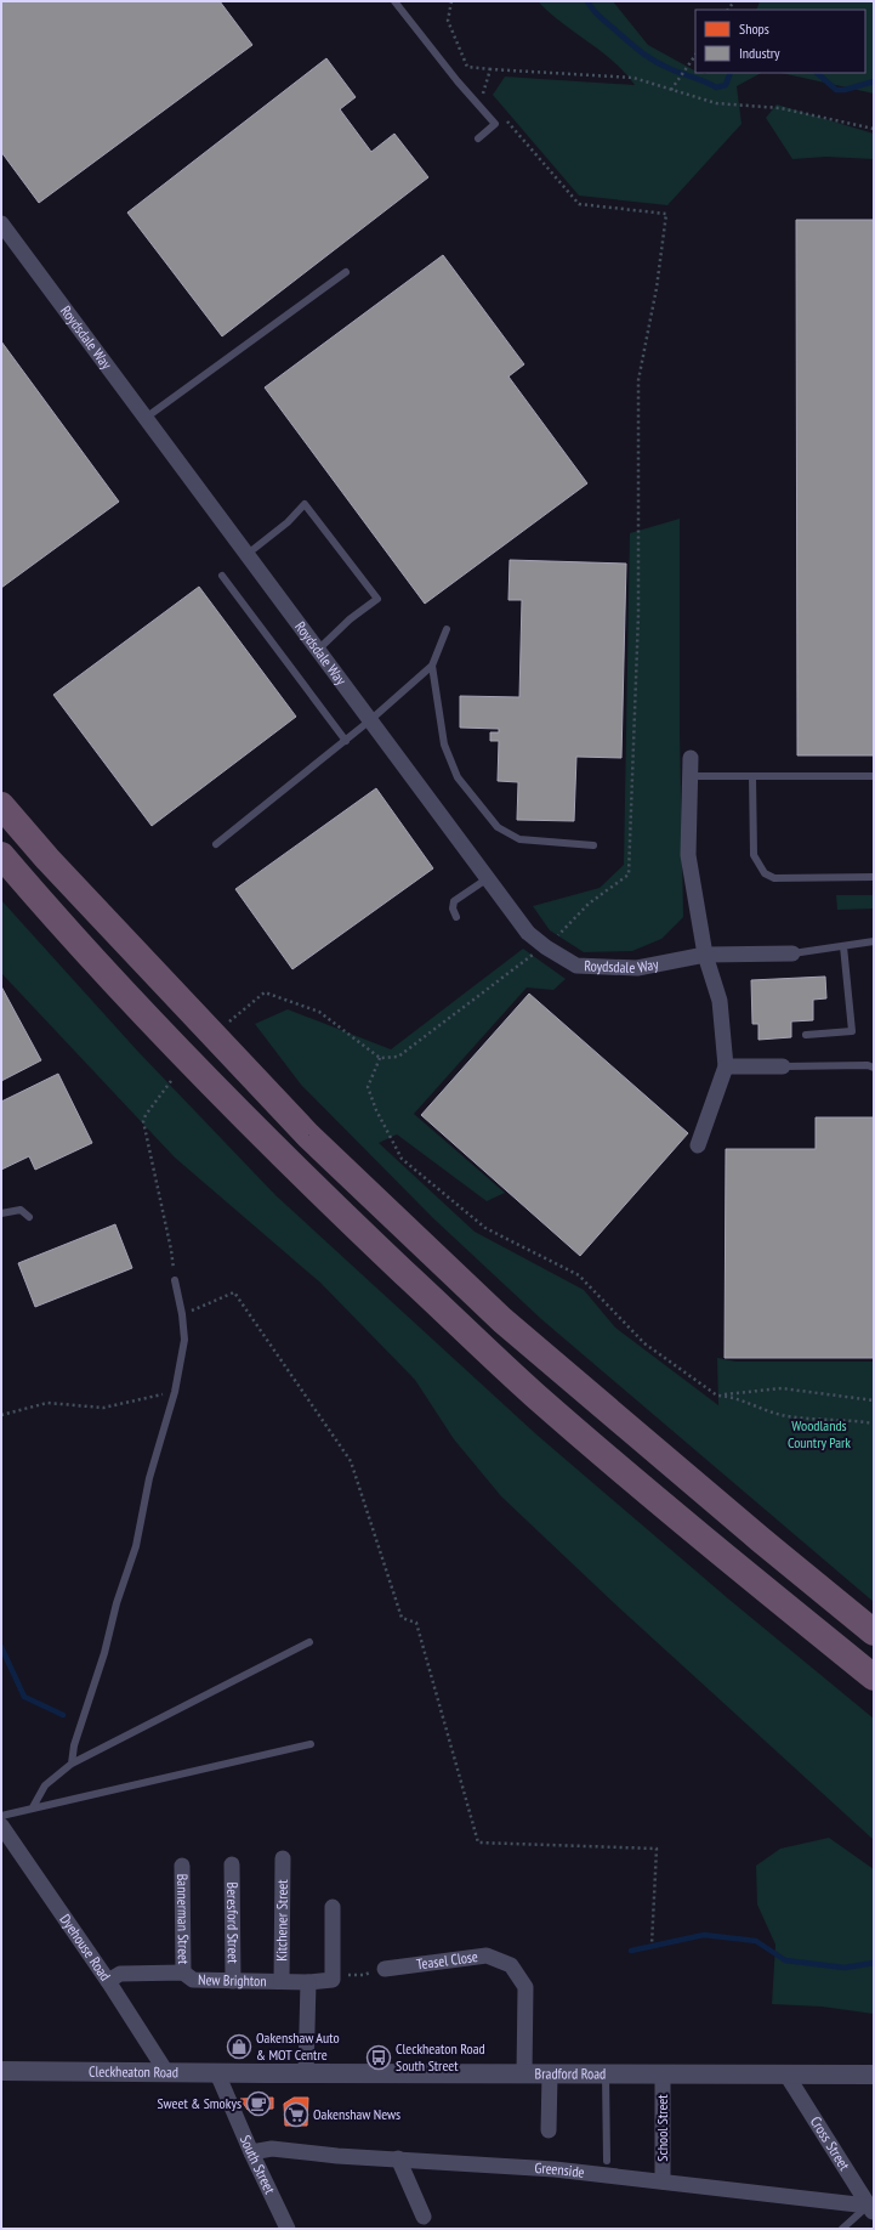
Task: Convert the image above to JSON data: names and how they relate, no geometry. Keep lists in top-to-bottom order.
{
  "streets": {
    "street": [
      "Roydsdale Way",
      "Bannerman Street",
      "Kitchener Street",
      "Beresford Street",
      "Dyehouse Road",
      "Teasel Close",
      "New Brighton",
      "Cleckheaton Road",
      "Bradford Road",
      "School Street",
      "Cross Street",
      "South Street",
      "Greenside"
    ]
  },
  "crossings": [
    ["Bannerman Street", "New Brighton"],
    ["Kitchener Street", "New Brighton"],
    ["Beresford Street", "New Brighton"],
    ["Dyehouse Road", "New Brighton"],
    ["Dyehouse Road", "Cleckheaton Road"],
    ["Teasel Close", "Bradford Road"],
    ["Cleckheaton Road", "Bradford Road"],
    ["Cleckheaton Road", "South Street"],
    ["Bradford Road", "School Street"],
    ["Bradford Road", "Cross Street"],
    ["School Street", "Greenside"],
    ["Cross Street", "Greenside"],
    ["South Street", "Greenside"]
  ],
  "parks": ["Woodlands Country Park"],
  "places": {
    "shop": ["Oakenshaw Auto & MOT Centre"],
    "bus stop": ["Cleckheaton Road South Street"],
    "cafe": ["Sweet & Smokys"],
    "supermarket": ["Oakenshaw News"]
  },
  "legend": ["Shops", "Industry"]
}
